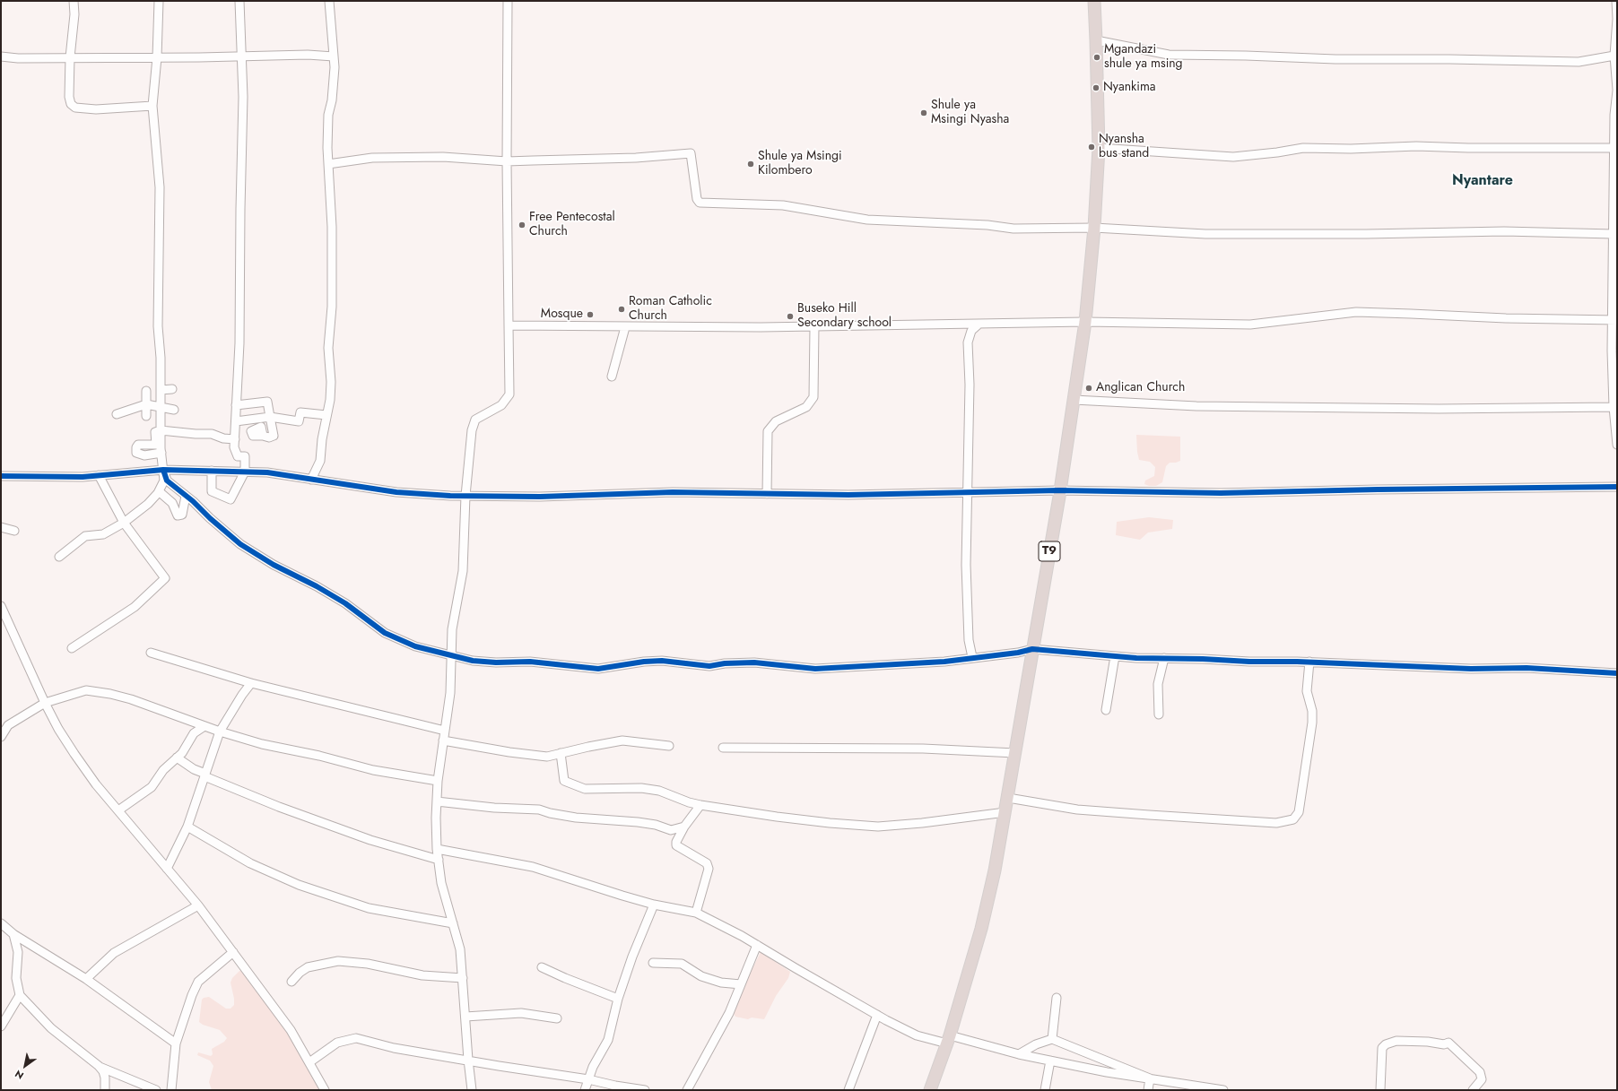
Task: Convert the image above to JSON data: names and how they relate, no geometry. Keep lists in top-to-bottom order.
{
  "streets": {
    "highway": ["T9"]
  },
  "districts": ["Nyantare"],
  "places": [
    "Mgandazi shule ya msing",
    "Nyankima",
    "Shule ya Msingi Nyasha",
    "Nyansha bus stand",
    "Shule ya Msingi Kilombero",
    "Free Pentecostal Church",
    "Roman Catholic Church",
    "Mosque",
    "Buseko Hill Secondary school",
    "Anglican Church"
  ],
  "north": "bottom left"
}
